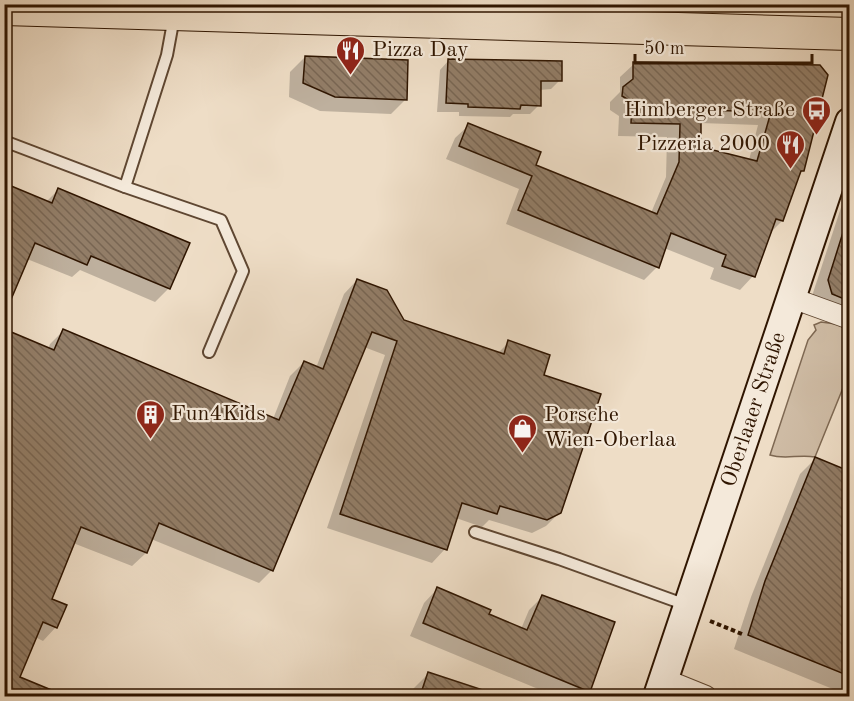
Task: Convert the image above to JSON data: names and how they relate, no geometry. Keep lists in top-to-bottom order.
{
  "streets": {
    "main road": ["Oberlaaer Straße"]
  },
  "places": {
    "restaurant": ["Pizza Day", "Pizzeria 2000"],
    "bus stop": ["Himberger Straße"],
    "building": ["Fun4Kids"],
    "shop": ["Porsche Wien-Oberlaa"]
  },
  "scale_bar": "50 m"
}
